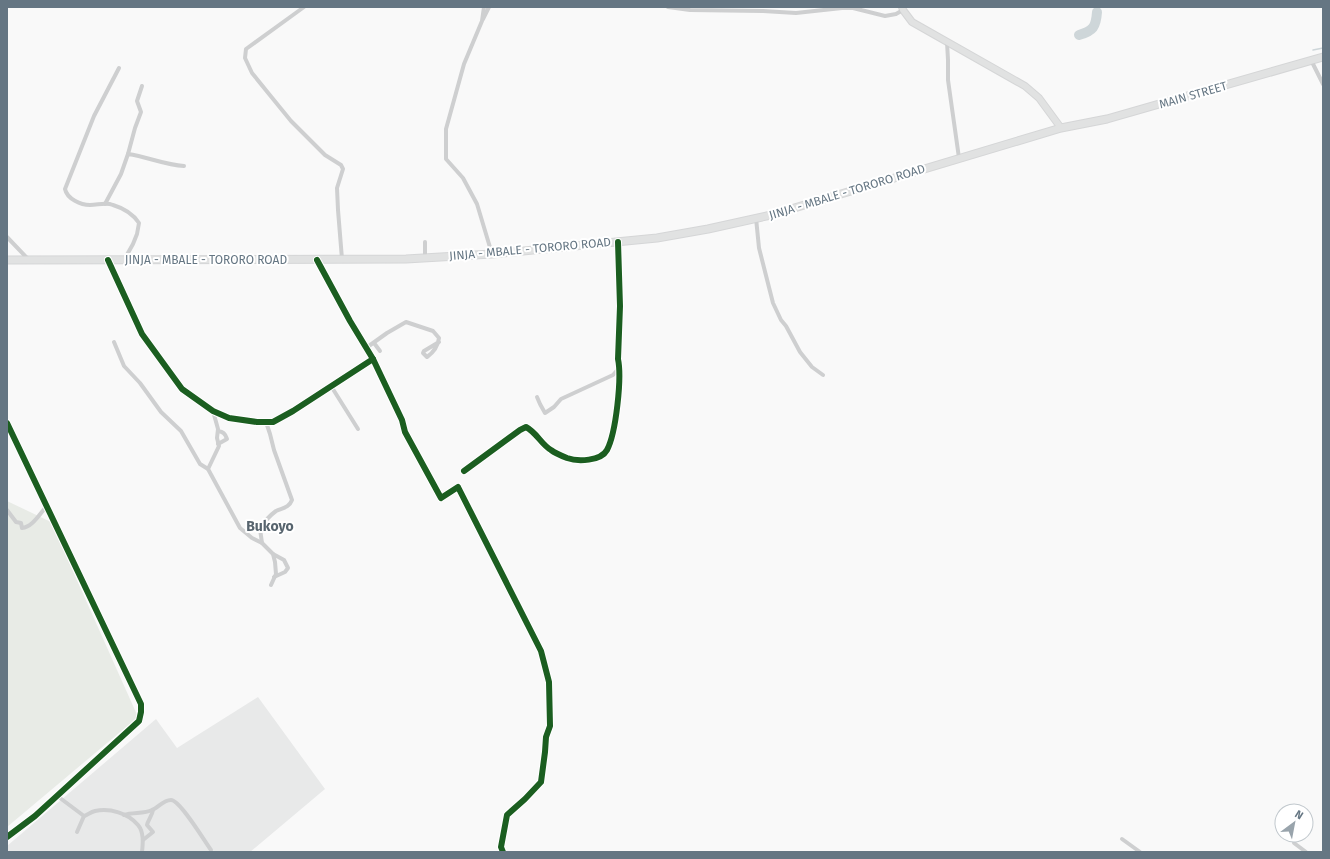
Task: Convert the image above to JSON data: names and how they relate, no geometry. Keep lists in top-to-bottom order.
{
  "streets": {
    "main road": ["MAIN STREET", "JINJA - MBALE - TORORO ROAD"]
  },
  "crossings": [
    ["MAIN STREET", "JINJA - MBALE - TORORO ROAD"]
  ],
  "districts": ["Bukoyo"],
  "north": "top right"
}
